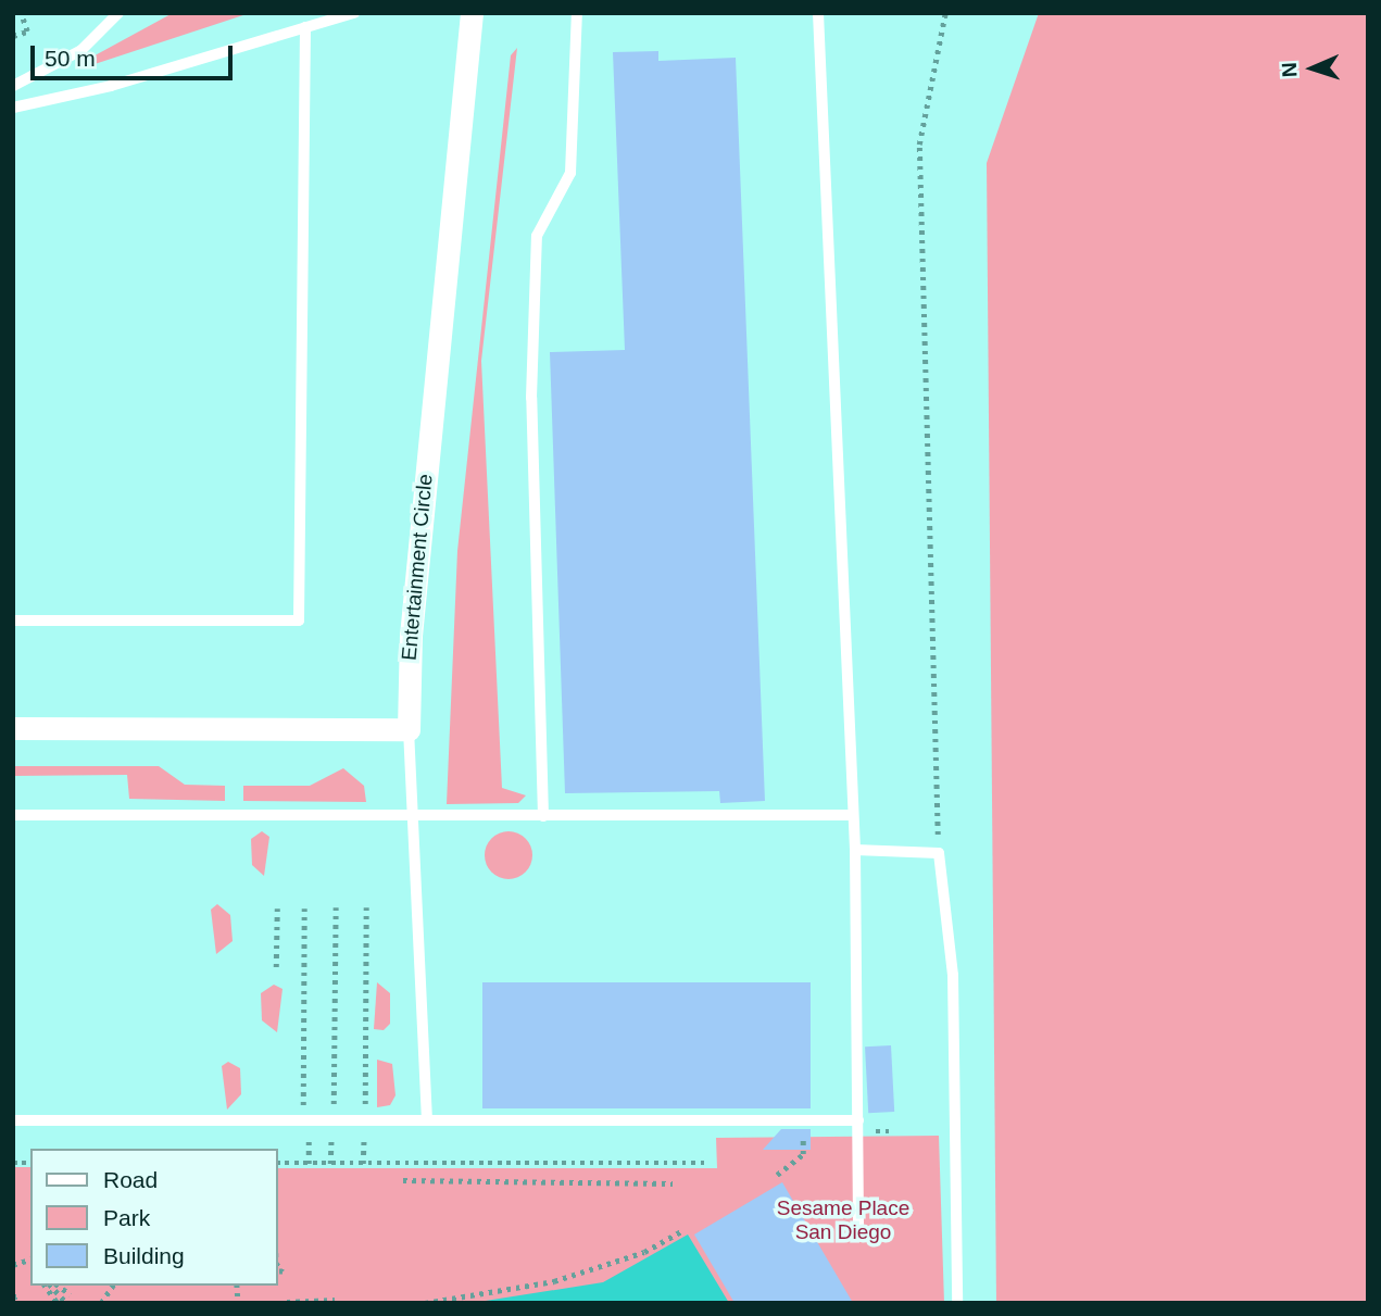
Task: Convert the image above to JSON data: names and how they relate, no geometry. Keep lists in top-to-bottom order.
{
  "streets": {
    "street": ["Entertainment Circle"]
  },
  "parks": ["Sesame Place San Diego"],
  "legend": ["Road", "Park", "Building"],
  "scale_bar": "50 m",
  "north": "left"
}
